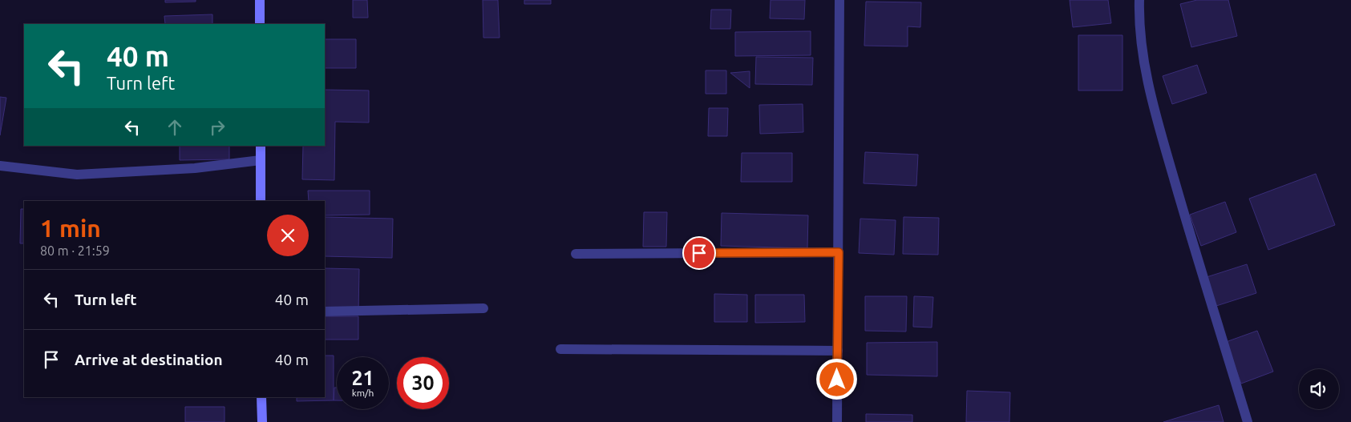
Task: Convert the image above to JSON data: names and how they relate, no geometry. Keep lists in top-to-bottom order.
{
  "page": {
    "turn": ["40 m", "Turn left"],
    "heading": ["1 min", "80 m · 21:59"],
    "list": [
      {
        "name": "Turn left",
        "value": "40 m"
      },
      {
        "name": "Arrive at destination",
        "value": "40 m"
      }
    ],
    "speed": "21 km/h",
    "limit": "30"
  }
}
